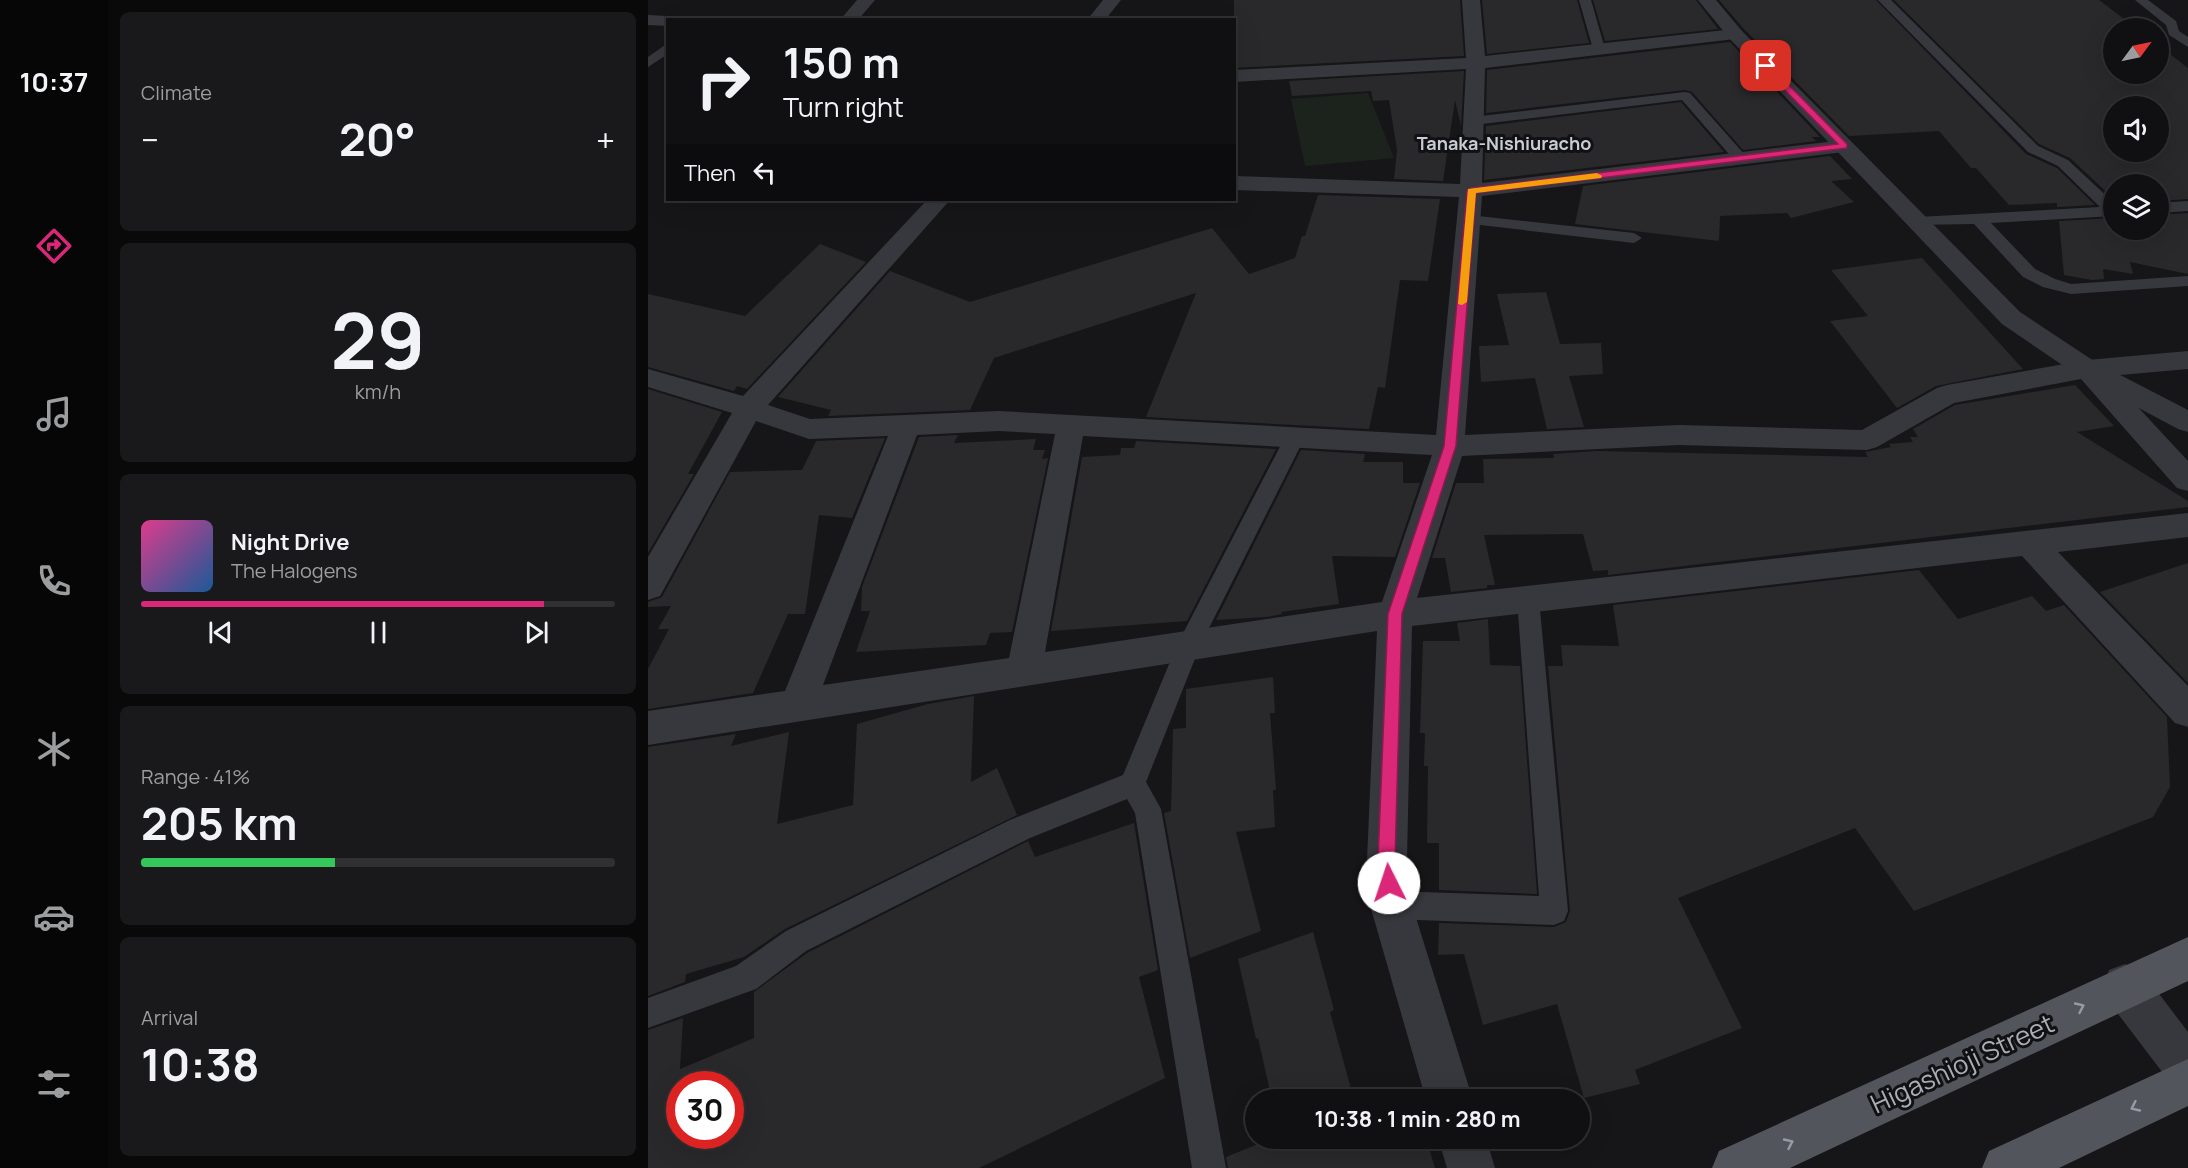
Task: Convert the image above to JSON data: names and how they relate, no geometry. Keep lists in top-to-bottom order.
{
  "streets": {
    "main road": ["Higashioji Street"]
  },
  "districts": ["Tanaka-Nishiuracho"],
  "north": "top right",
  "page": {
    "tabs": "10:37",
    "tile": [
      "Climate",
      ["29", "km/h"],
      ["Range · 41%", "205 km"],
      ["Arrival", "10:38"]
    ],
    "turn": ["150 m", "Turn right"],
    "heat": ["−", "20°", "+"],
    "then": "Then",
    "song": ["Night Drive", "The Halogens"],
    "limit": "30",
    "trip": "10:38 · 1 min · 280 m"
  }
}
